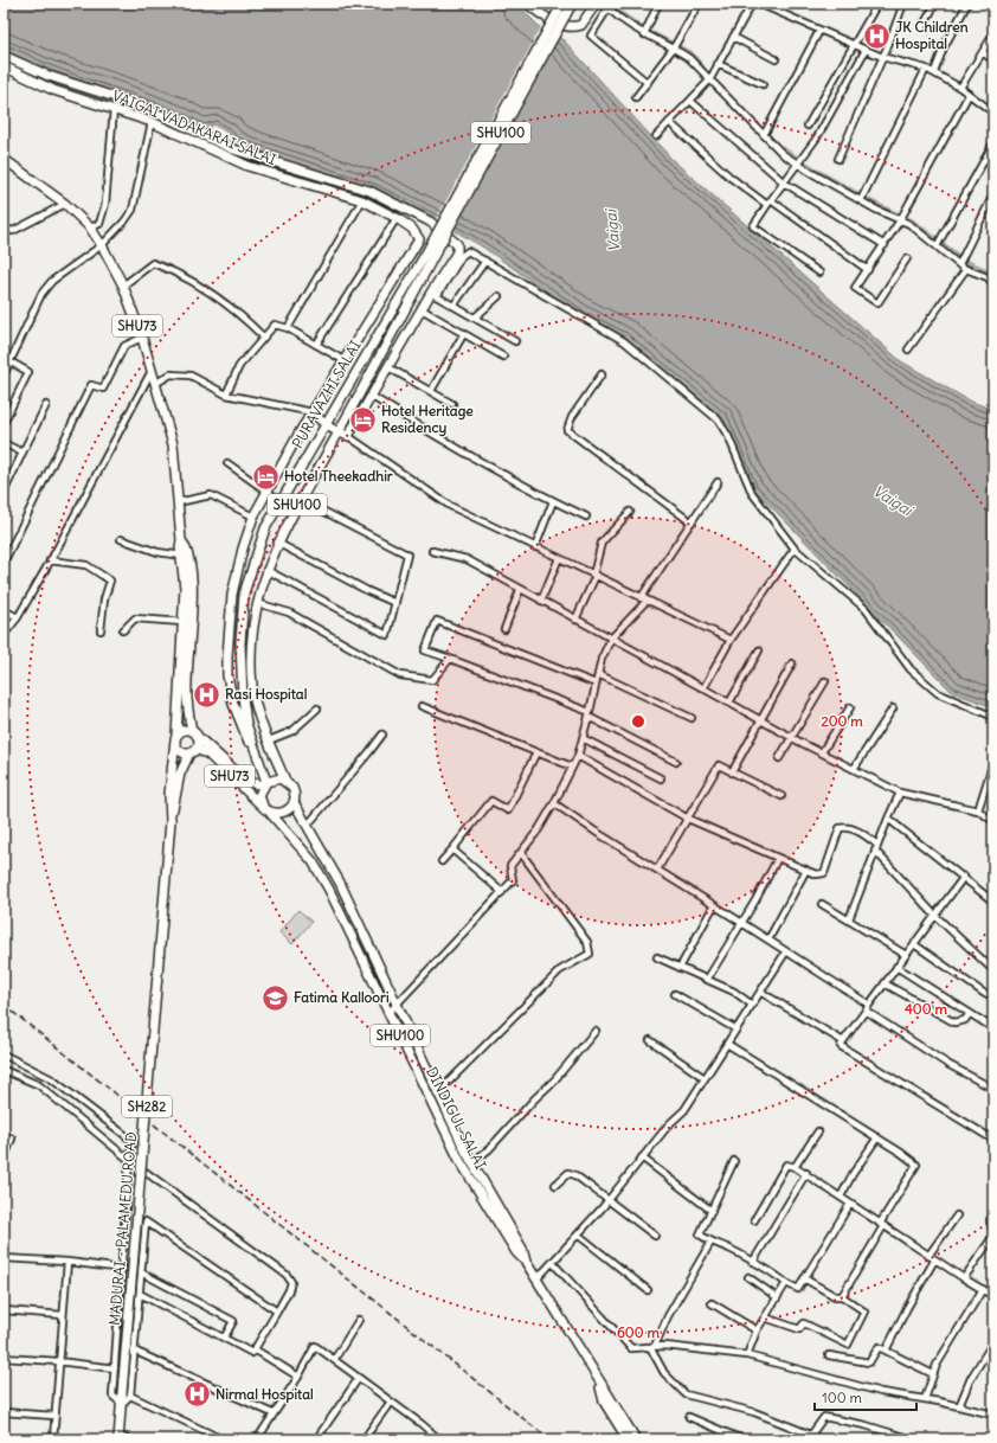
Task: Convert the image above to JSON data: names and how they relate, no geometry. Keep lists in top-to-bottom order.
{
  "streets": {
    "main road": [
      "VAIGAI VADAKARAI SALAI",
      "SHU100",
      "SHU73",
      "PURAVAZHI SALAI",
      "SH282",
      "DINDIGUL SALAI",
      "MADURAI - PALAMEDU ROAD"
    ]
  },
  "crossings": [
    ["VAIGAI VADAKARAI SALAI", "PURAVAZHI SALAI"],
    ["SHU100", "SHU73"],
    ["SHU100", "PURAVAZHI SALAI"],
    ["SHU100", "DINDIGUL SALAI"],
    ["SHU73", "PURAVAZHI SALAI"],
    ["SHU73", "DINDIGUL SALAI"],
    ["SHU73", "MADURAI - PALAMEDU ROAD"],
    ["PURAVAZHI SALAI", "DINDIGUL SALAI"]
  ],
  "water": ["Vaigai"],
  "places": {
    "hospital": ["JK Children Hospital", "Rasi Hospital", "Nirmal Hospital"],
    "hotel": ["Hotel Heritage Residency", "Hotel Theekadhir"],
    "school or university": ["Fatima Kalloori"]
  },
  "scale_bar": "100 m",
  "rings": ["200 m", "400 m", "600 m"]
}
